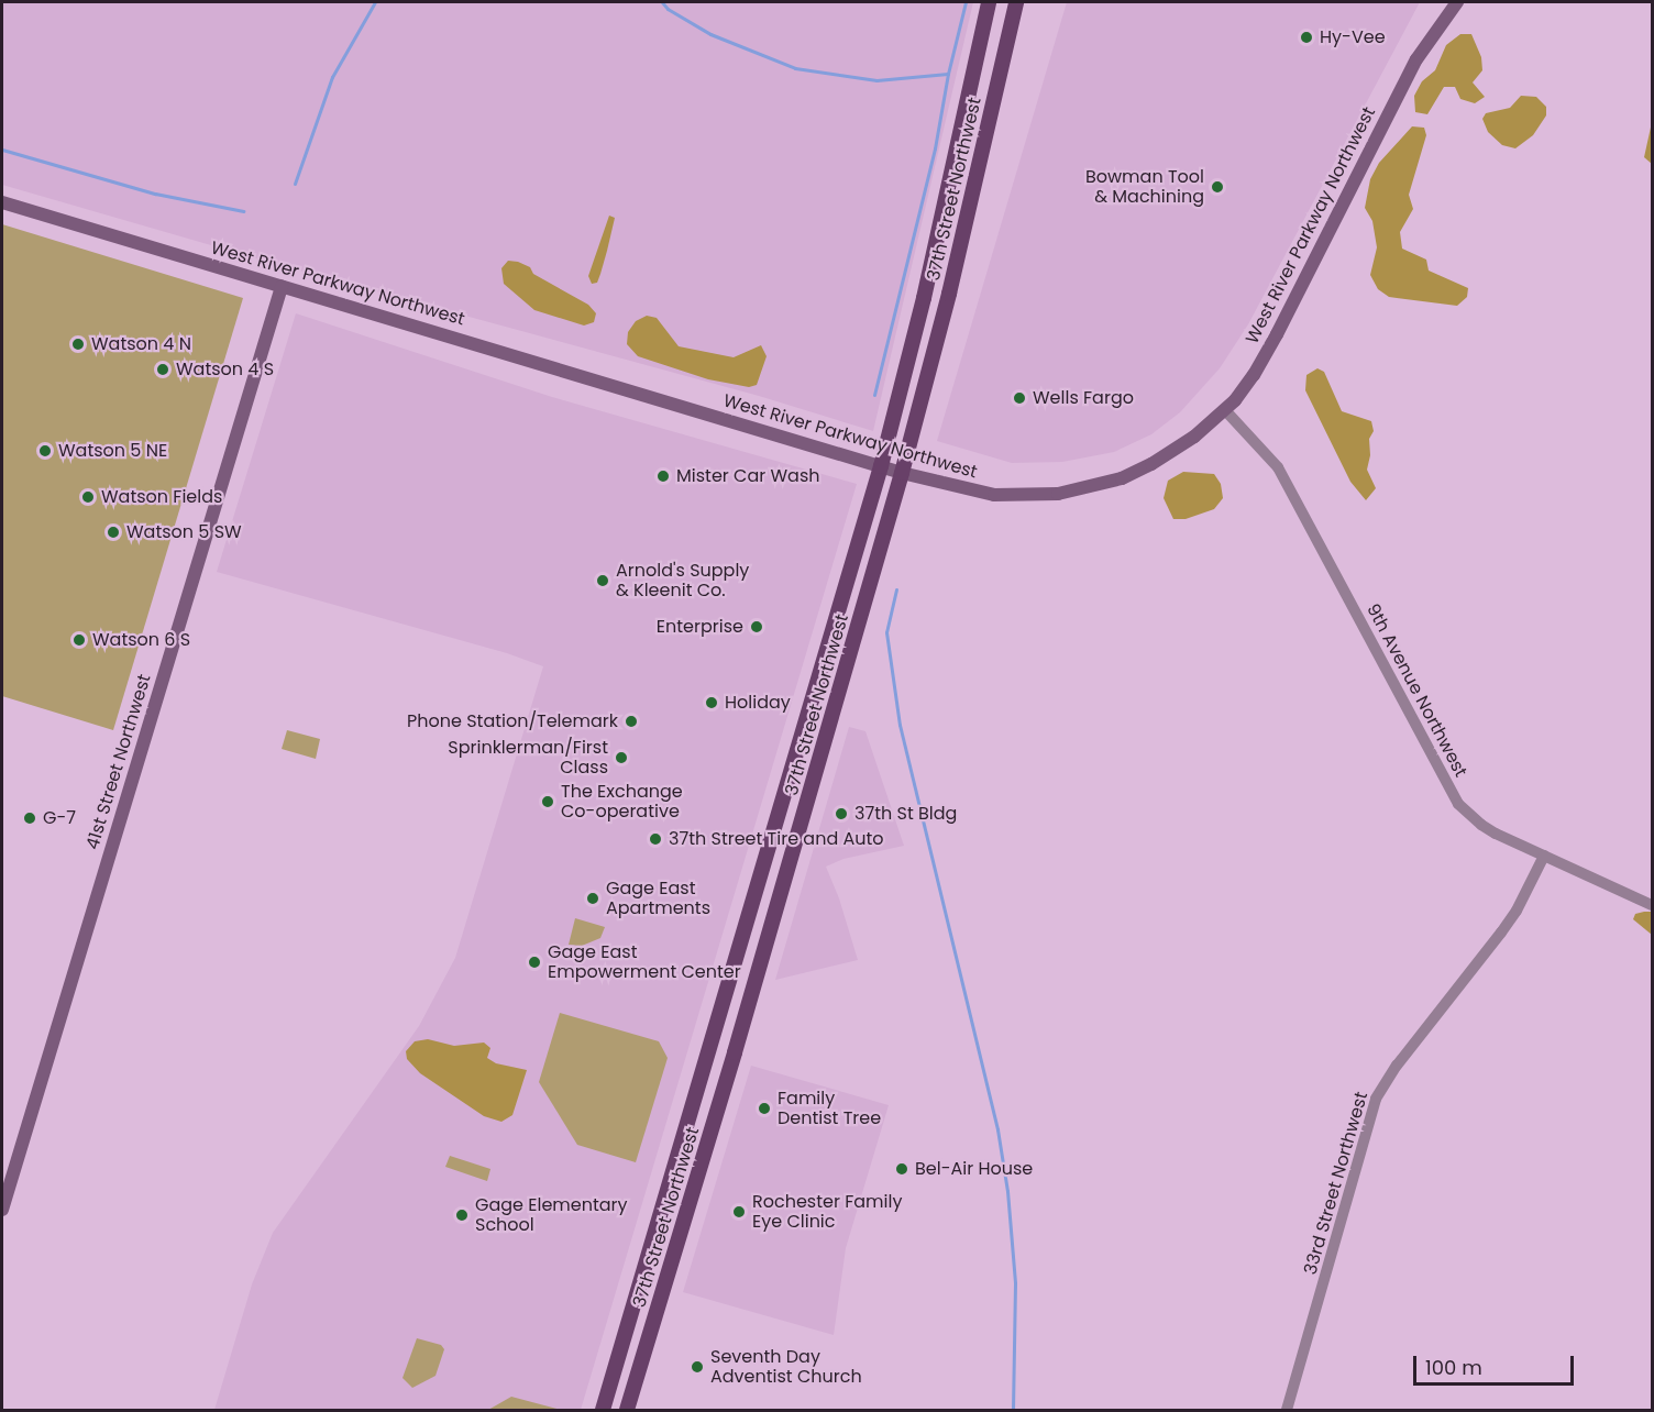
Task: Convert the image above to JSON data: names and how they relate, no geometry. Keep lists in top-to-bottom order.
{
  "streets": {
    "main road": ["37th Street Northwest", "West River Parkway Northwest", "41st Street Northwest"],
    "street": ["9th Avenue Northwest", "33rd Street Northwest"]
  },
  "crossings": [
    ["37th Street Northwest", "West River Parkway Northwest"],
    ["West River Parkway Northwest", "9th Avenue Northwest"],
    ["West River Parkway Northwest", "41st Street Northwest"],
    ["9th Avenue Northwest", "33rd Street Northwest"]
  ],
  "places": [
    "Hy-Vee",
    "Bowman Tool & Machining",
    "Watson 4 N",
    "Watson 4 S",
    "Wells Fargo",
    "Watson 5 NE",
    "Mister Car Wash",
    "Watson Fields",
    "Watson 5 SW",
    "Arnold's Supply & Kleenit Co.",
    "Enterprise",
    "Watson 6 S",
    "Holiday",
    "Phone Station/Telemark",
    "Sprinklerman/First Class",
    "The Exchange Co-operative",
    "37th St Bldg",
    "G-7",
    "37th Street Tire and Auto",
    "Gage East Apartments",
    "Gage East Empowerment Center",
    "Family Dentist Tree",
    "Bel-Air House",
    "Rochester Family Eye Clinic",
    "Gage Elementary School",
    "Seventh Day Adventist Church"
  ],
  "scale_bar": "100 m"
}
